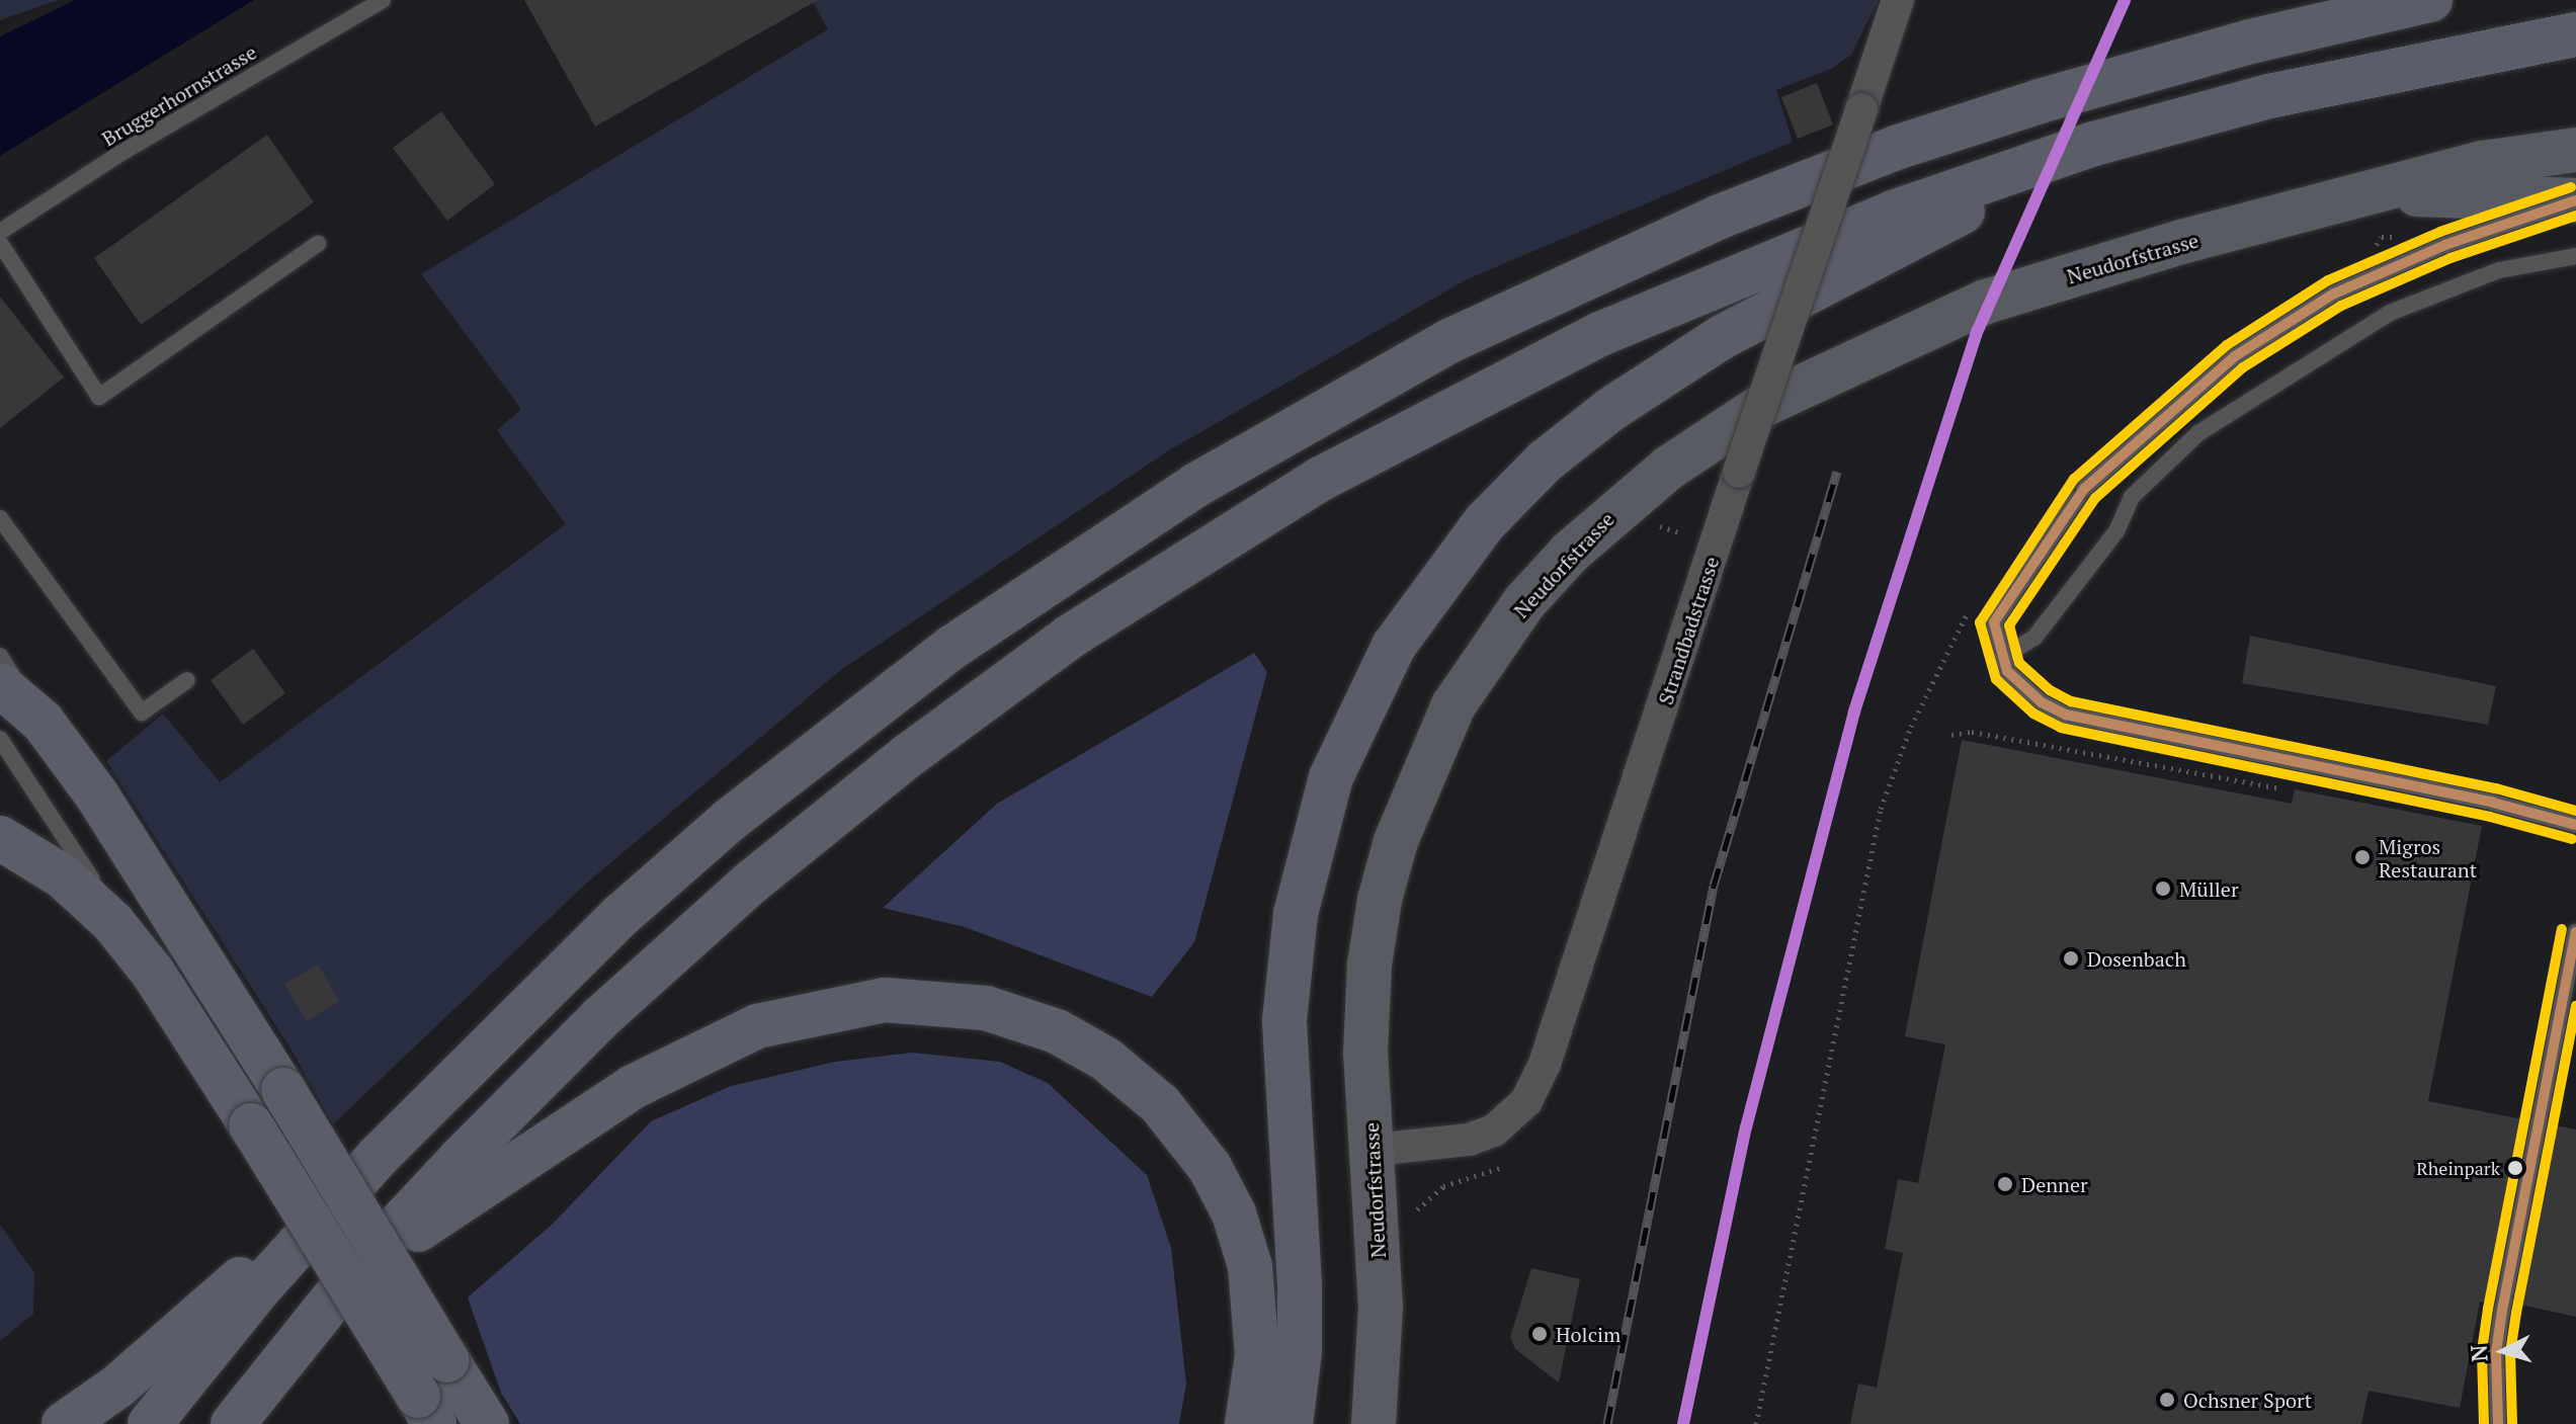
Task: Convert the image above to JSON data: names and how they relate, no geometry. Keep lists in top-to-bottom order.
{
  "streets": {
    "main road": ["Neudorfstrasse"],
    "street": ["Strandbadstrasse"],
    "lane": ["Bruggerhornstrasse"]
  },
  "crossings": [
    ["Neudorfstrasse", "Strandbadstrasse"]
  ],
  "places": [
    "Migros Restaurant",
    "Müller",
    "Dosenbach",
    "Rheinpark",
    "Denner",
    "Holcim",
    "Ochsner Sport"
  ],
  "north": "left"
}
